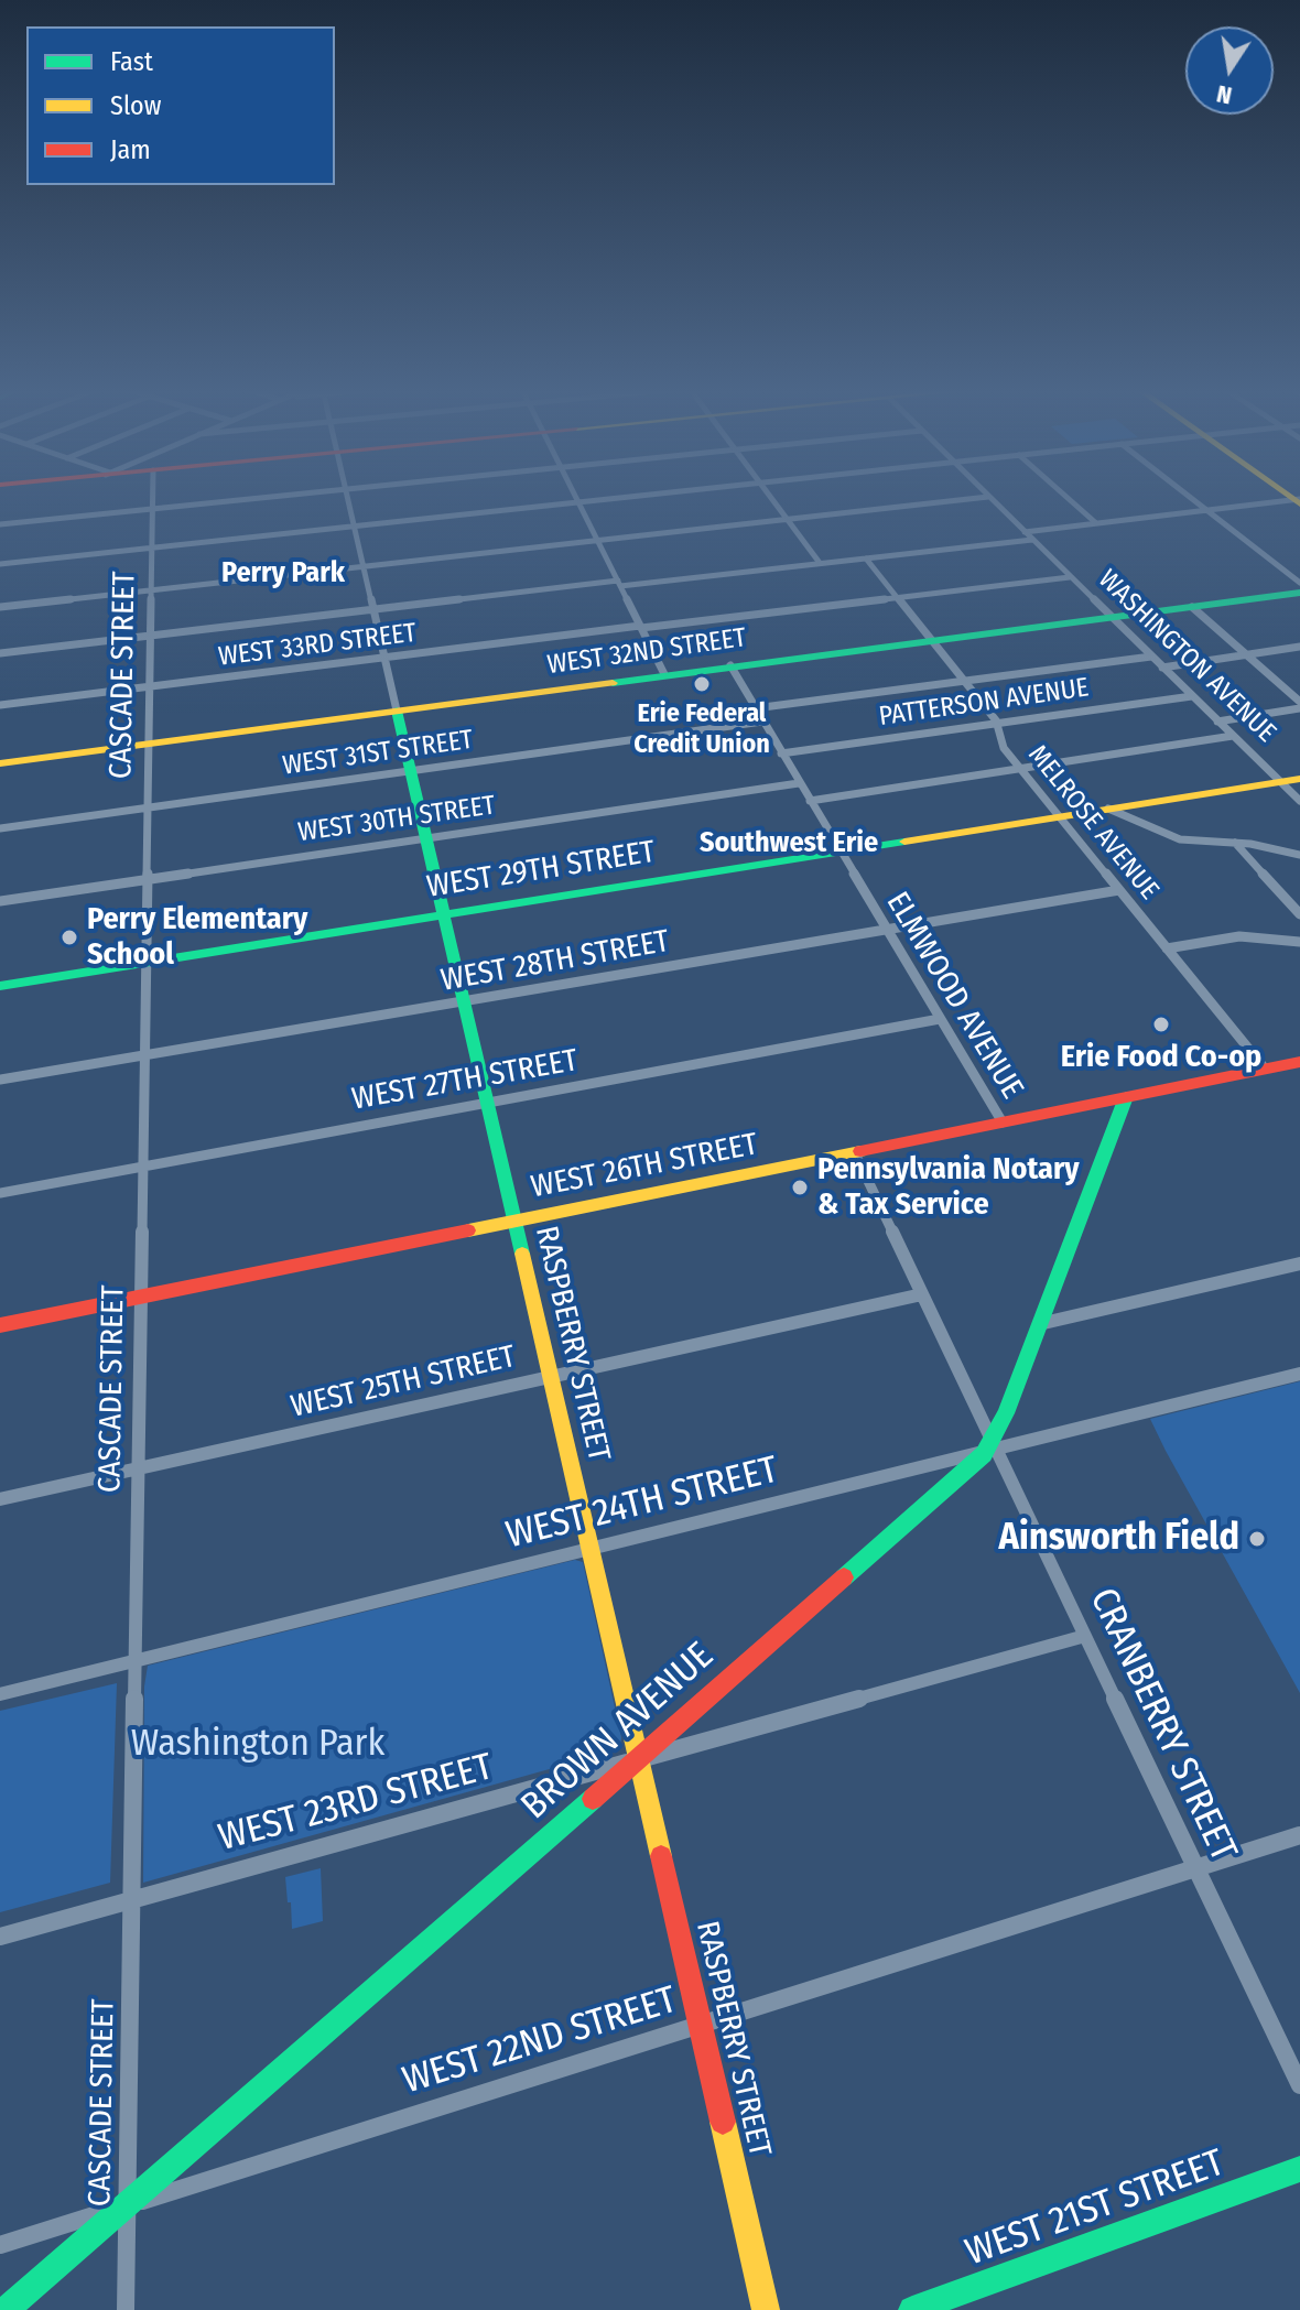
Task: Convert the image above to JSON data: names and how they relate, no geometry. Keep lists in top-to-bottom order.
{
  "streets": {
    "street": [
      "WEST 33RD STREET",
      "WEST 32ND STREET",
      "WASHINGTON AVENUE",
      "CASCADE STREET",
      "PATTERSON AVENUE",
      "WEST 31ST STREET",
      "WEST 30TH STREET",
      "MELROSE AVENUE",
      "WEST 29TH STREET",
      "WEST 28TH STREET",
      "ELMWOOD AVENUE",
      "WEST 27TH STREET",
      "WEST 26TH STREET",
      "RASPBERRY STREET",
      "WEST 25TH STREET",
      "WEST 24TH STREET",
      "CRANBERRY STREET",
      "BROWN AVENUE",
      "WEST 23RD STREET",
      "WEST 22ND STREET",
      "WEST 21ST STREET"
    ]
  },
  "crossings": [
    ["WEST 33RD STREET", "WASHINGTON AVENUE"],
    ["WEST 33RD STREET", "CASCADE STREET"],
    ["WEST 33RD STREET", "MELROSE AVENUE"],
    ["WEST 33RD STREET", "RASPBERRY STREET"],
    ["WEST 32ND STREET", "WASHINGTON AVENUE"],
    ["WEST 32ND STREET", "CASCADE STREET"],
    ["WEST 32ND STREET", "MELROSE AVENUE"],
    ["WEST 32ND STREET", "ELMWOOD AVENUE"],
    ["WEST 32ND STREET", "RASPBERRY STREET"],
    ["WASHINGTON AVENUE", "PATTERSON AVENUE"],
    ["WASHINGTON AVENUE", "WEST 29TH STREET"],
    ["CASCADE STREET", "WEST 31ST STREET"],
    ["CASCADE STREET", "WEST 30TH STREET"],
    ["CASCADE STREET", "WEST 29TH STREET"],
    ["CASCADE STREET", "WEST 28TH STREET"],
    ["CASCADE STREET", "WEST 27TH STREET"],
    ["CASCADE STREET", "WEST 26TH STREET"],
    ["CASCADE STREET", "WEST 25TH STREET"],
    ["CASCADE STREET", "WEST 24TH STREET"],
    ["CASCADE STREET", "BROWN AVENUE"],
    ["CASCADE STREET", "WEST 23RD STREET"],
    ["CASCADE STREET", "WEST 22ND STREET"],
    ["PATTERSON AVENUE", "MELROSE AVENUE"],
    ["PATTERSON AVENUE", "ELMWOOD AVENUE"],
    ["WEST 31ST STREET", "ELMWOOD AVENUE"],
    ["WEST 31ST STREET", "RASPBERRY STREET"],
    ["WEST 30TH STREET", "ELMWOOD AVENUE"],
    ["WEST 30TH STREET", "RASPBERRY STREET"],
    ["MELROSE AVENUE", "WEST 29TH STREET"],
    ["MELROSE AVENUE", "WEST 28TH STREET"],
    ["MELROSE AVENUE", "WEST 26TH STREET"],
    ["WEST 29TH STREET", "ELMWOOD AVENUE"],
    ["WEST 29TH STREET", "RASPBERRY STREET"],
    ["WEST 28TH STREET", "ELMWOOD AVENUE"],
    ["WEST 28TH STREET", "RASPBERRY STREET"],
    ["ELMWOOD AVENUE", "WEST 27TH STREET"],
    ["ELMWOOD AVENUE", "WEST 26TH STREET"],
    ["WEST 27TH STREET", "RASPBERRY STREET"],
    ["WEST 26TH STREET", "RASPBERRY STREET"],
    ["WEST 26TH STREET", "CRANBERRY STREET"],
    ["WEST 26TH STREET", "BROWN AVENUE"],
    ["RASPBERRY STREET", "WEST 25TH STREET"],
    ["RASPBERRY STREET", "WEST 24TH STREET"],
    ["RASPBERRY STREET", "BROWN AVENUE"],
    ["RASPBERRY STREET", "WEST 23RD STREET"],
    ["RASPBERRY STREET", "WEST 22ND STREET"],
    ["WEST 25TH STREET", "CRANBERRY STREET"],
    ["WEST 24TH STREET", "CRANBERRY STREET"],
    ["WEST 24TH STREET", "BROWN AVENUE"],
    ["CRANBERRY STREET", "BROWN AVENUE"],
    ["CRANBERRY STREET", "WEST 23RD STREET"],
    ["CRANBERRY STREET", "WEST 22ND STREET"],
    ["BROWN AVENUE", "WEST 23RD STREET"],
    ["BROWN AVENUE", "WEST 22ND STREET"]
  ],
  "districts": ["Perry Park", "Southwest Erie"],
  "parks": ["Washington Park"],
  "places": [
    "Erie Federal Credit Union",
    "Perry Elementary School",
    "Erie Food Co-op",
    "Pennsylvania Notary & Tax Service",
    "Ainsworth Field"
  ],
  "legend": ["Fast", "Slow", "Jam"],
  "north": "bottom"
}
